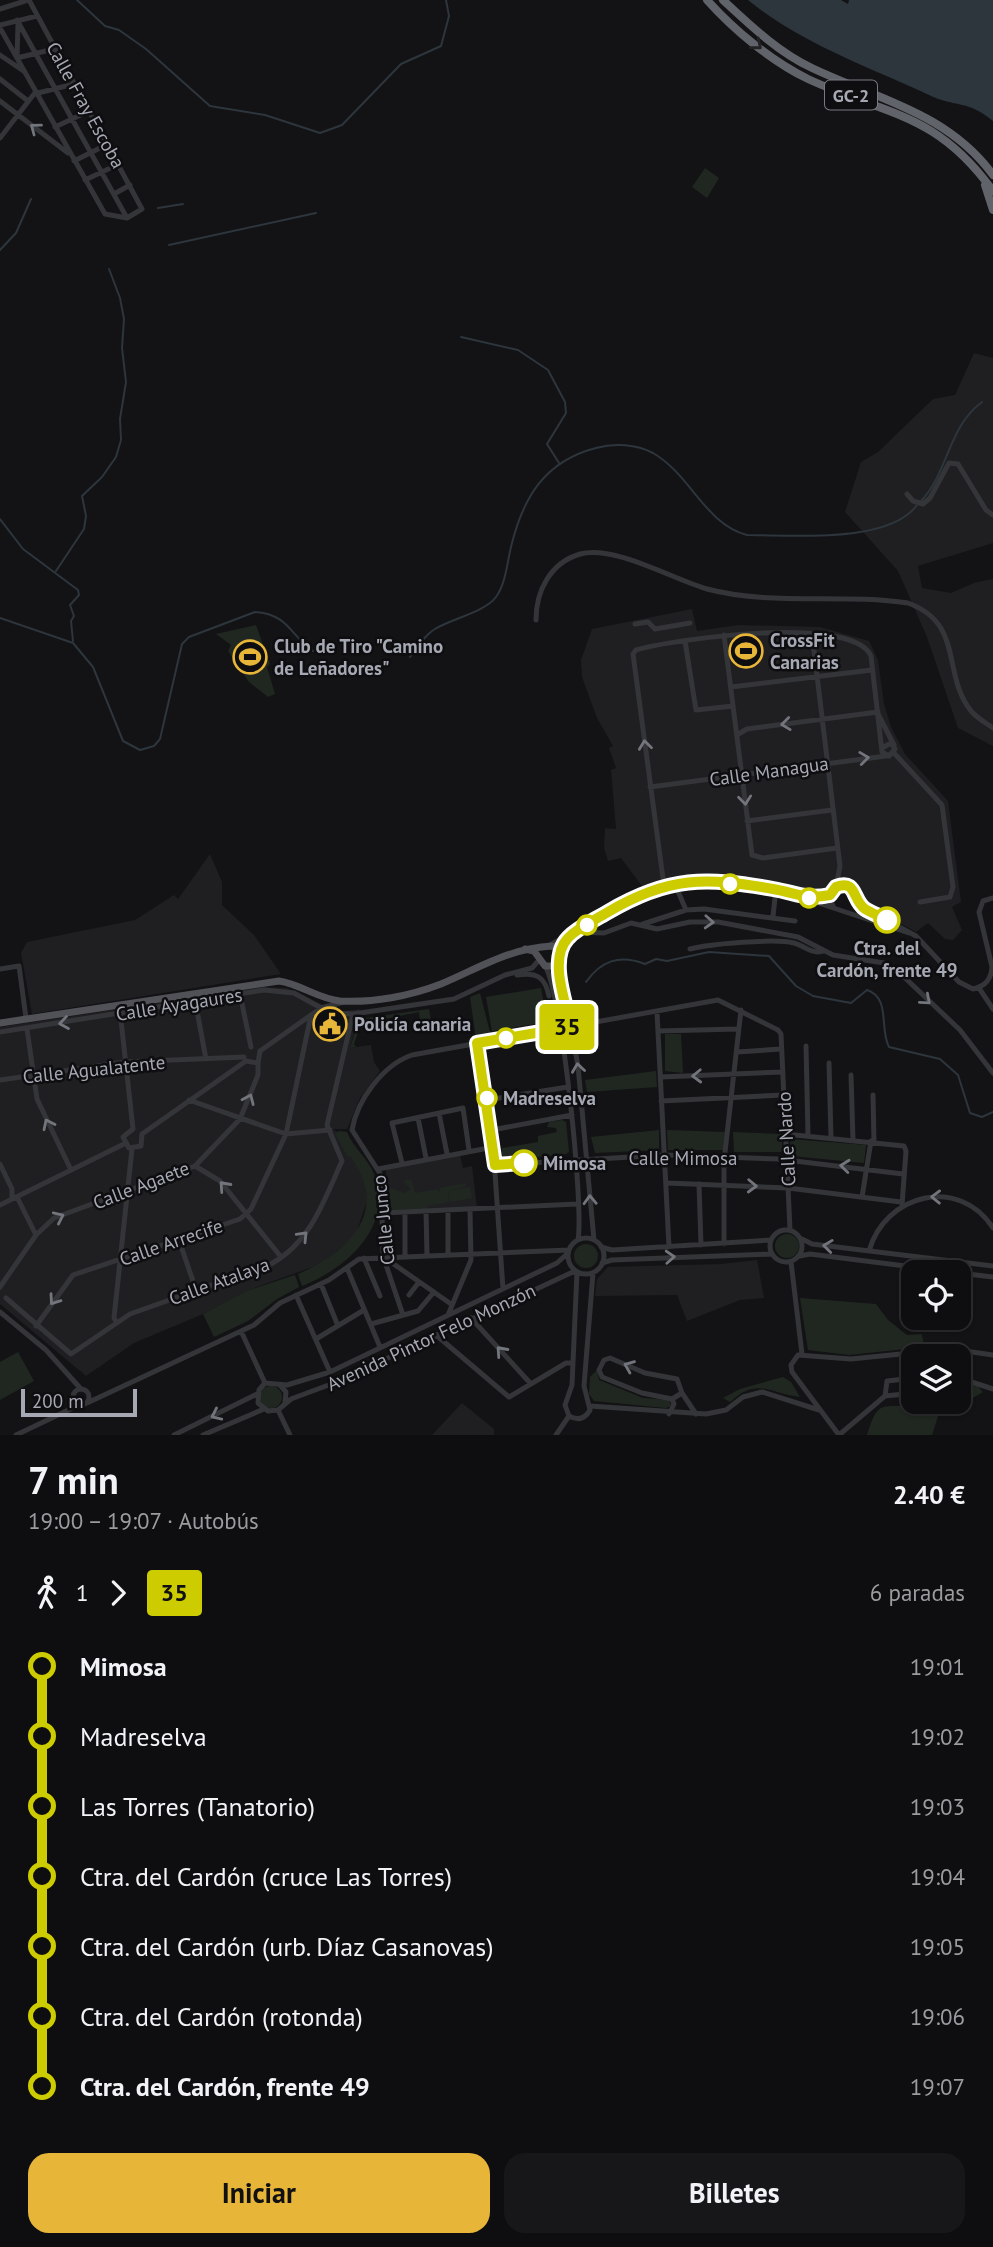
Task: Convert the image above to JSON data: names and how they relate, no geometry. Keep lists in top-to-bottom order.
{
  "streets": {
    "highway": ["GC-2"],
    "street": [
      "Calle Fray Escoba",
      "Calle Managua",
      "Calle Ayagaures",
      "Calle Agualatente",
      "Calle Nardo",
      "Calle Mimosa",
      "Calle Agaete",
      "Calle Junco",
      "Calle Arrecife",
      "Calle Atalaya",
      "Avenida Pintor Felo Monzón"
    ]
  },
  "crossings": [
    ["Calle Ayagaures", "Calle Atalaya"],
    ["Calle Agualatente", "Calle Agaete"],
    ["Calle Nardo", "Calle Mimosa"],
    ["Calle Arrecife", "Calle Atalaya"]
  ],
  "places": {
    "sports": ["CrossFit Canarias", "Club de Tiro \"Camino de Leñadores\""],
    "other": ["Ctra. del Cardón, frente 49", "Madreselva", "Mimosa"],
    "public building": ["Policía canaria"]
  },
  "lines": ["bus line 35"],
  "scale_bar": "200 m",
  "page": {
    "on_map": "35",
    "scale": "200 m",
    "heading": ["7 min", "19:00 – 19:07 · Autobús", "2.40 €"],
    "legs": ["1", "35", "6 paradas"],
    "list": [
      {
        "name": "Mimosa",
        "value": "19:01"
      },
      {
        "name": "Madreselva",
        "value": "19:02"
      },
      {
        "name": "Las Torres (Tanatorio)",
        "value": "19:03"
      },
      {
        "name": "Ctra. del Cardón (cruce Las Torres)",
        "value": "19:04"
      },
      {
        "name": "Ctra. del Cardón (urb. Díaz Casanovas)",
        "value": "19:05"
      },
      {
        "name": "Ctra. del Cardón (rotonda)",
        "value": "19:06"
      },
      {
        "name": "Ctra. del Cardón, frente 49",
        "value": "19:07"
      }
    ],
    "buttons": ["Iniciar", "Billetes"]
  }
}
